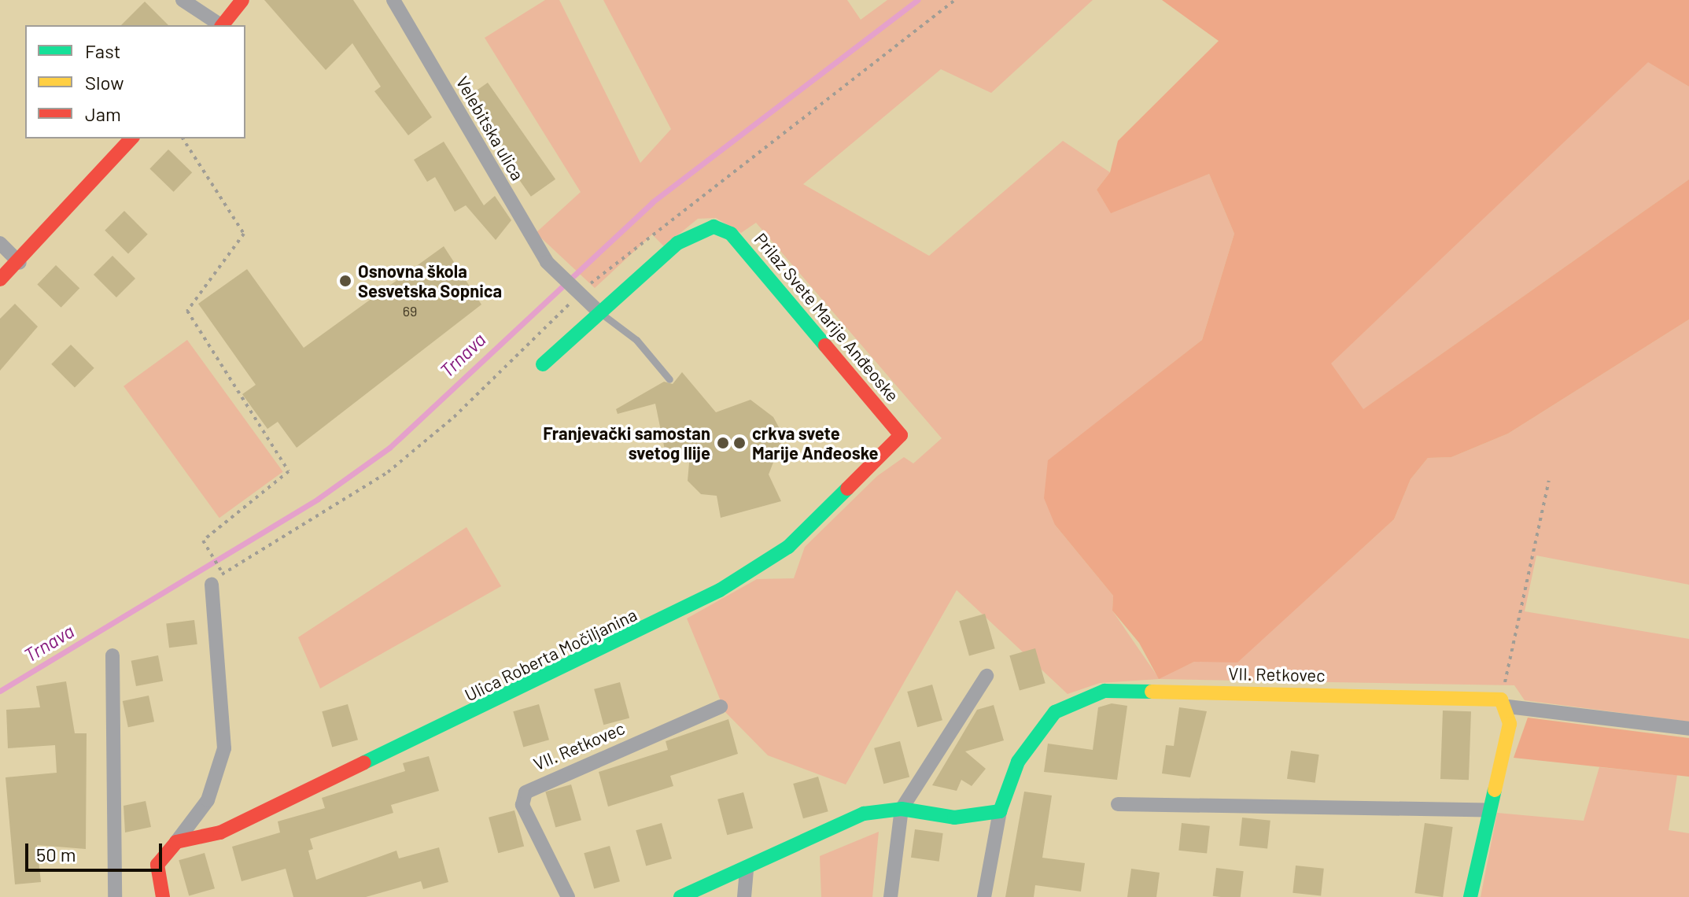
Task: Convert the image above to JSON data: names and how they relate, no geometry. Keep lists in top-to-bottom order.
{
  "streets": {
    "street": [
      "Velebitska ulica",
      "Prilaz Svete Marije Anđeoske",
      "Ulica Roberta Močiljanina",
      "VII. Retkovec"
    ]
  },
  "crossings": [
    ["Prilaz Svete Marije Anđeoske", "Ulica Roberta Močiljanina"]
  ],
  "water": ["Trnava"],
  "places": ["Osnovna škola Sesvetska Sopnica", "Franjevački samostan svetog Ilije", "crkva svete Marije Anđeoske"],
  "house_numbers": ["69"],
  "legend": ["Fast", "Slow", "Jam"],
  "scale_bar": "50 m"
}
